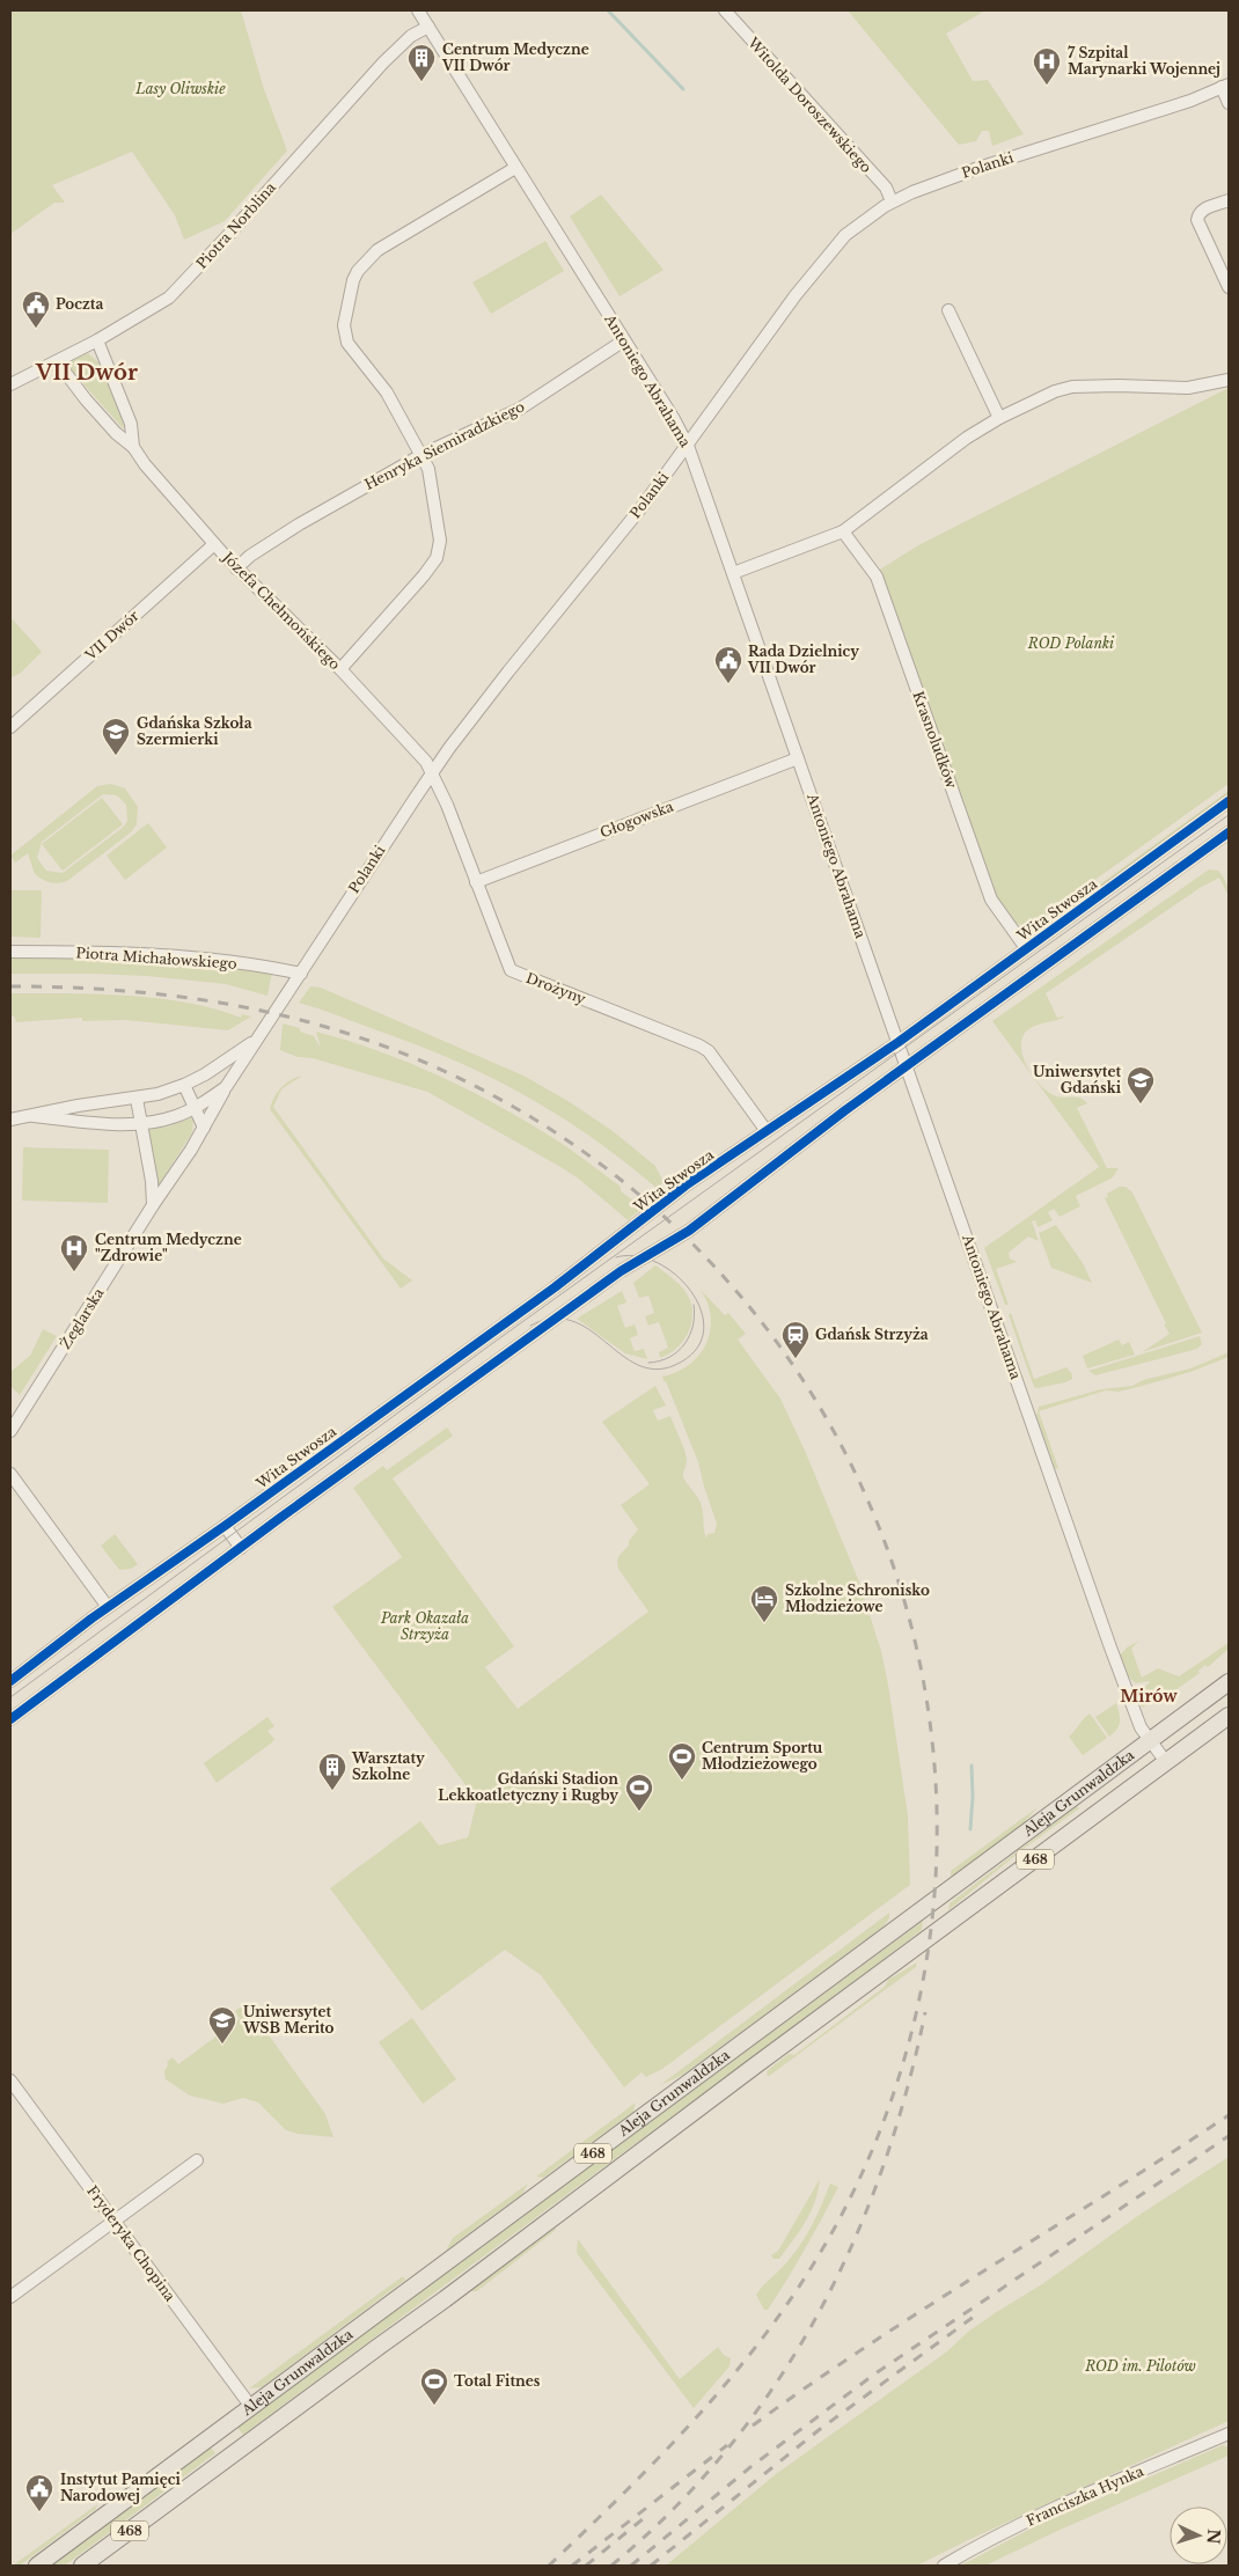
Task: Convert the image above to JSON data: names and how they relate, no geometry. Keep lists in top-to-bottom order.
{
  "streets": {
    "main road": ["Aleja Grunwaldzka", "468"],
    "street": [
      "Witolda Doroszewskiego",
      "Polanki",
      "Piotra Norblina",
      "Antoniego Abrahama",
      "Henryka Siemiradzkiego",
      "Józefa Chełmońskiego",
      "VII Dwór",
      "Krasnoludków",
      "Głogowska",
      "Wita Stwosza",
      "Piotra Michałowskiego",
      "Drożyny",
      "Żeglarska",
      "Fryderyka Chopina",
      "Franciszka Hynka"
    ]
  },
  "crossings": [
    ["Witolda Doroszewskiego", "Polanki"],
    ["Polanki", "Antoniego Abrahama"],
    ["Polanki", "Józefa Chełmońskiego"],
    ["Polanki", "Piotra Michałowskiego"],
    ["Polanki", "Drożyny"],
    ["Polanki", "Żeglarska"],
    ["Piotra Norblina", "Antoniego Abrahama"],
    ["Piotra Norblina", "Józefa Chełmońskiego"],
    ["Antoniego Abrahama", "Henryka Siemiradzkiego"],
    ["Antoniego Abrahama", "Głogowska"],
    ["Antoniego Abrahama", "Wita Stwosza"],
    ["Antoniego Abrahama", "Aleja Grunwaldzka"],
    ["Henryka Siemiradzkiego", "Józefa Chełmońskiego"],
    ["Józefa Chełmońskiego", "VII Dwór"],
    ["Józefa Chełmońskiego", "Drożyny"],
    ["Krasnoludków", "Wita Stwosza"],
    ["Głogowska", "Drożyny"],
    ["Wita Stwosza", "Drożyny"],
    ["Aleja Grunwaldzka", "Fryderyka Chopina"]
  ],
  "districts": ["VII Dwór", "Mirów"],
  "parks": [
    "Lasy Oliwskie",
    "ROD Polanki",
    "Park Okazała Strzyża",
    "ROD im. Pilotów"
  ],
  "places": {
    "building": ["Centrum Medyczne VII Dwór", "Warsztaty Szkolne"],
    "hospital": ["7 Szpital Marynarki Wojennej", "Centrum Medyczne \"Zdrowie\""],
    "public building": ["Poczta", "Rada Dzielnicy VII Dwór", "Instytut Pamięci Narodowej"],
    "school or university": ["Gdańska Szkoła Szermierki", "Uniwersytet Gdański", "Uniwersytet WSB Merito"],
    "station": ["Gdańsk Strzyża"],
    "hotel": ["Szkolne Schronisko Młodzieżowe"],
    "sports": ["Centrum Sportu Młodzieżowego", "Gdański Stadion Lekkoatletyczny i Rugby", "Total Fitnes"]
  },
  "north": "right"
}
